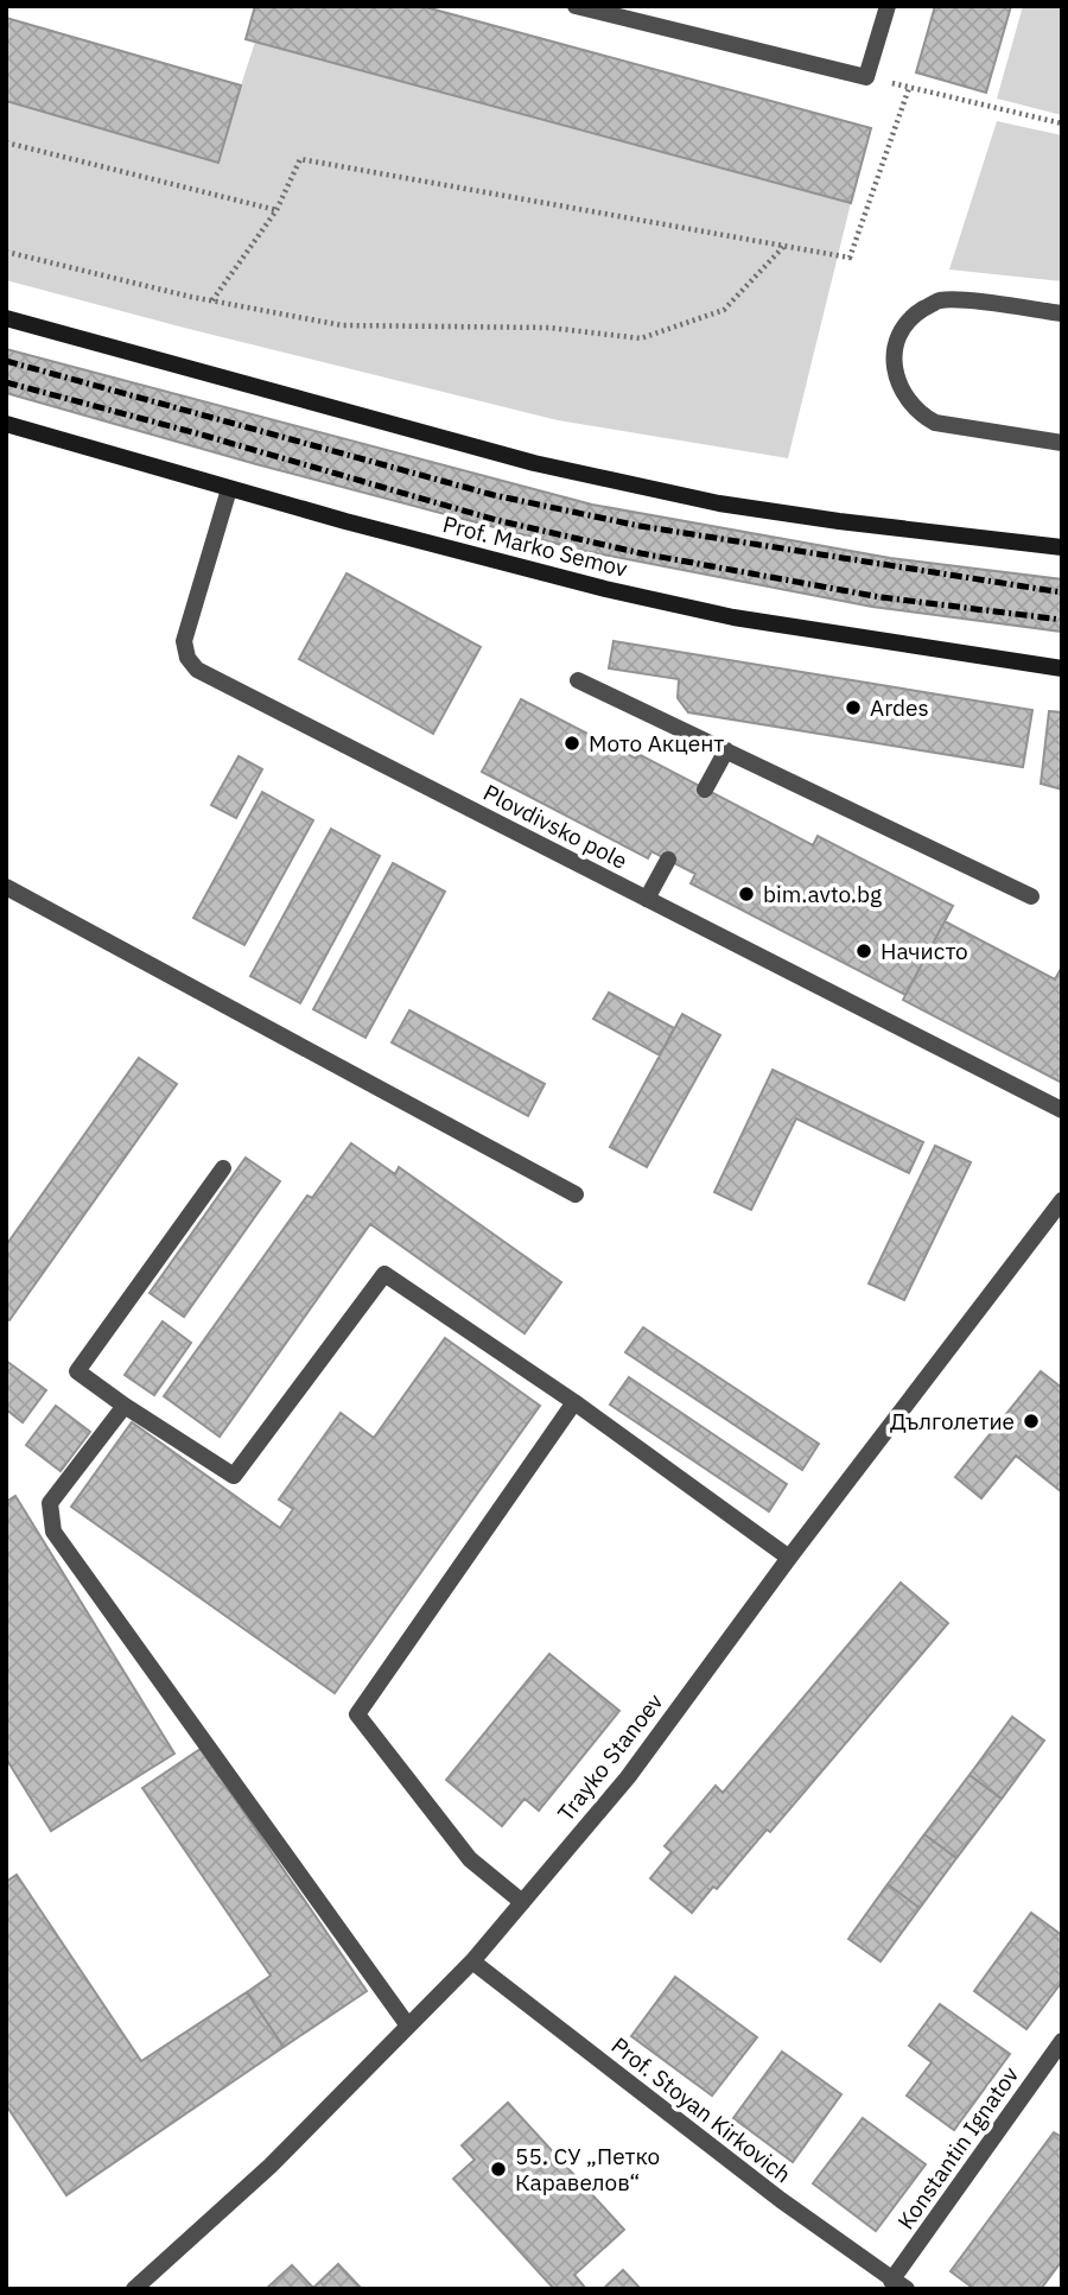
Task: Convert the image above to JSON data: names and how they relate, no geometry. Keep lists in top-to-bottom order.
{
  "streets": {
    "main road": ["Prof. Marko Semov"],
    "street": [
      "Plovdivsko pole",
      "Trayko Stanoev",
      "Prof. Stoyan Kirkovich",
      "Konstantin Ignatov"
    ]
  },
  "crossings": [
    ["Prof. Marko Semov", "Plovdivsko pole"],
    ["Trayko Stanoev", "Prof. Stoyan Kirkovich"],
    ["Prof. Stoyan Kirkovich", "Konstantin Ignatov"]
  ],
  "places": [
    "Ardes",
    "Мото Акцент",
    "bim.avto.bg",
    "Начисто",
    "Дълголетие",
    "55. СУ „Петко Каравелов“"
  ]
}
